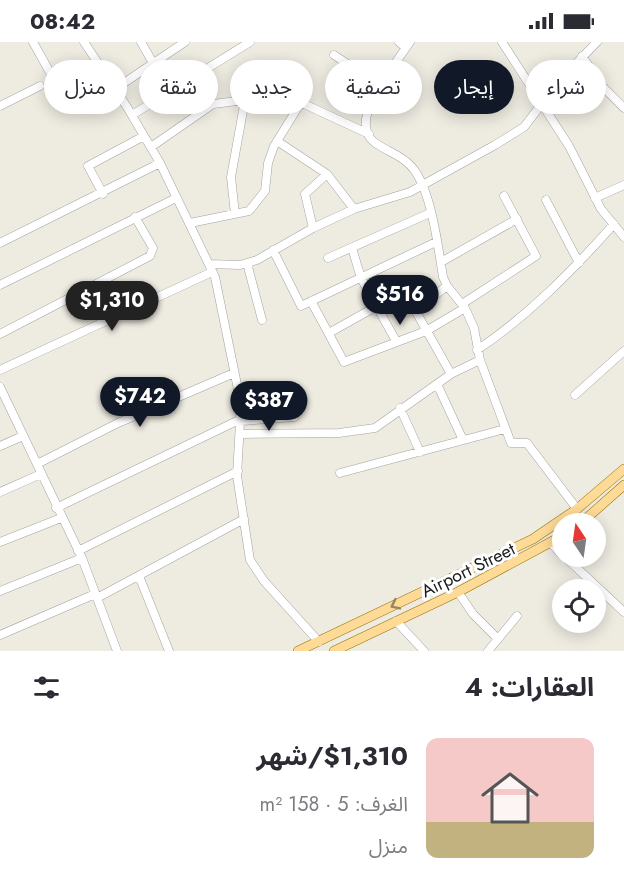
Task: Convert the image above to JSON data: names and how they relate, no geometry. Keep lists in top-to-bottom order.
{
  "streets": {
    "main road": ["Airport Street"]
  },
  "north": "top",
  "page": {
    "status": "08:42",
    "chip": [
      "شراء",
      "إيجار",
      "تصفية",
      "جديد",
      "شقة",
      "منزل"
    ],
    "price": [
      "$516",
      "$1,310",
      "$742",
      "$387"
    ],
    "heading": "العقارات: 4",
    "list": [
      {
        "name": "$1,310/شهر",
        "note": "الغرف: 5 · 158 m² · منزل"
      }
    ]
  }
}
